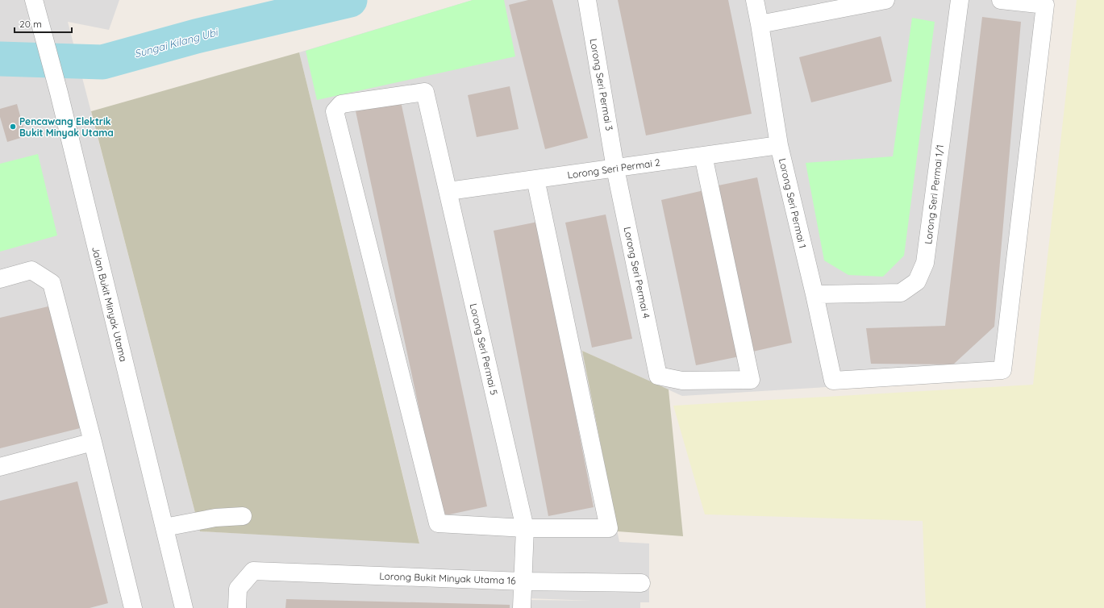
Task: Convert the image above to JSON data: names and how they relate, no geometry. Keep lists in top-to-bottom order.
{
  "streets": {
    "street": [
      "Lorong Seri Permai 3",
      "Lorong Seri Permai 2",
      "Lorong Seri Permai 1/1",
      "Lorong Seri Permai 1",
      "Lorong Seri Permai 4",
      "Jalan Bukit Minyak Utama",
      "Lorong Seri Permai 5",
      "Lorong Bukit Minyak Utama 16"
    ]
  },
  "crossings": [
    ["Lorong Seri Permai 3", "Lorong Seri Permai 2"],
    ["Lorong Seri Permai 3", "Lorong Seri Permai 4"],
    ["Lorong Seri Permai 2", "Lorong Seri Permai 1"],
    ["Lorong Seri Permai 2", "Lorong Seri Permai 4"],
    ["Lorong Seri Permai 2", "Lorong Seri Permai 5"],
    ["Lorong Seri Permai 1/1", "Lorong Seri Permai 1"],
    ["Lorong Seri Permai 5", "Lorong Bukit Minyak Utama 16"]
  ],
  "water": ["Sungai Kilang Ubi"],
  "places": ["Pencawang Elektrik Bukit Minyak Utama"],
  "scale_bar": "20 m"
}
